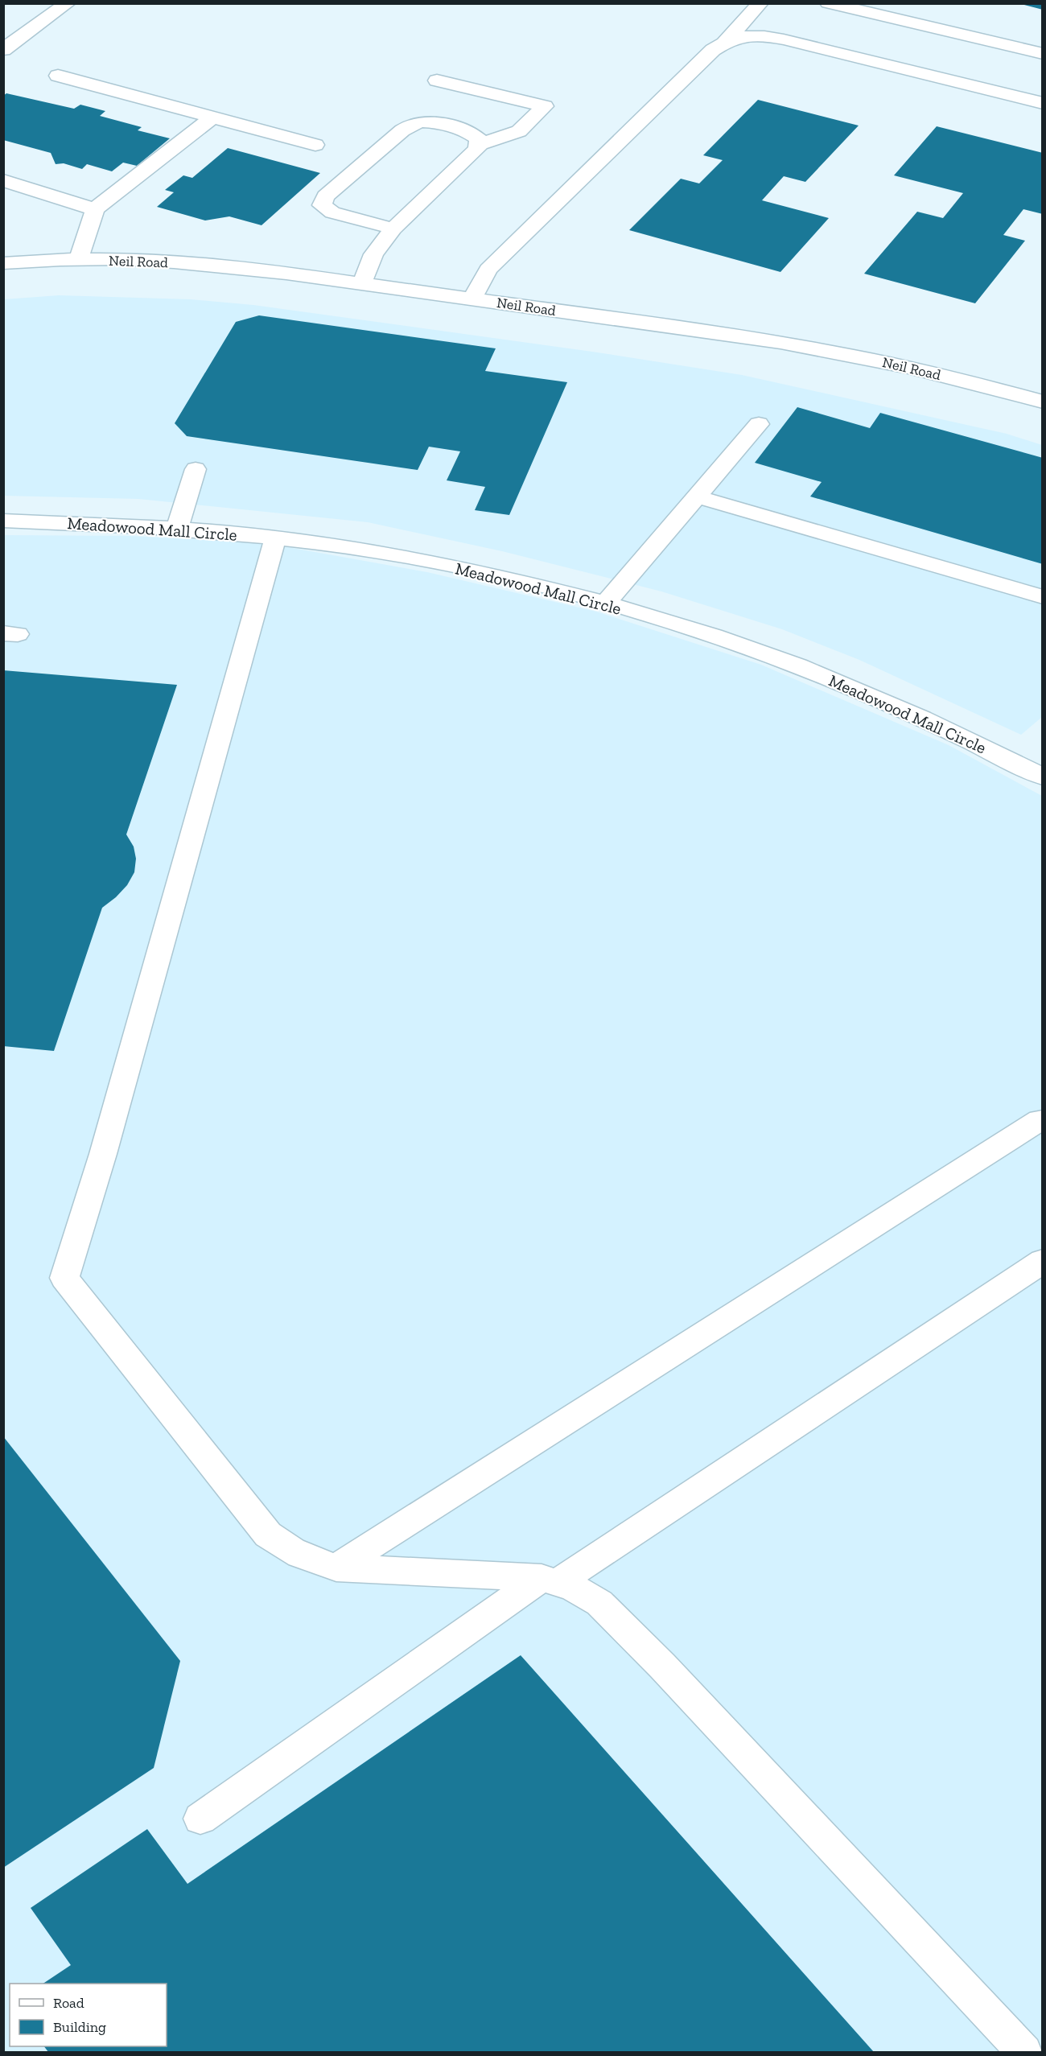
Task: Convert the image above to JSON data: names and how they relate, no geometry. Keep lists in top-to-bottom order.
{
  "streets": {
    "street": ["Neil Road", "Meadowood Mall Circle"]
  },
  "legend": ["Road", "Building"]
}
